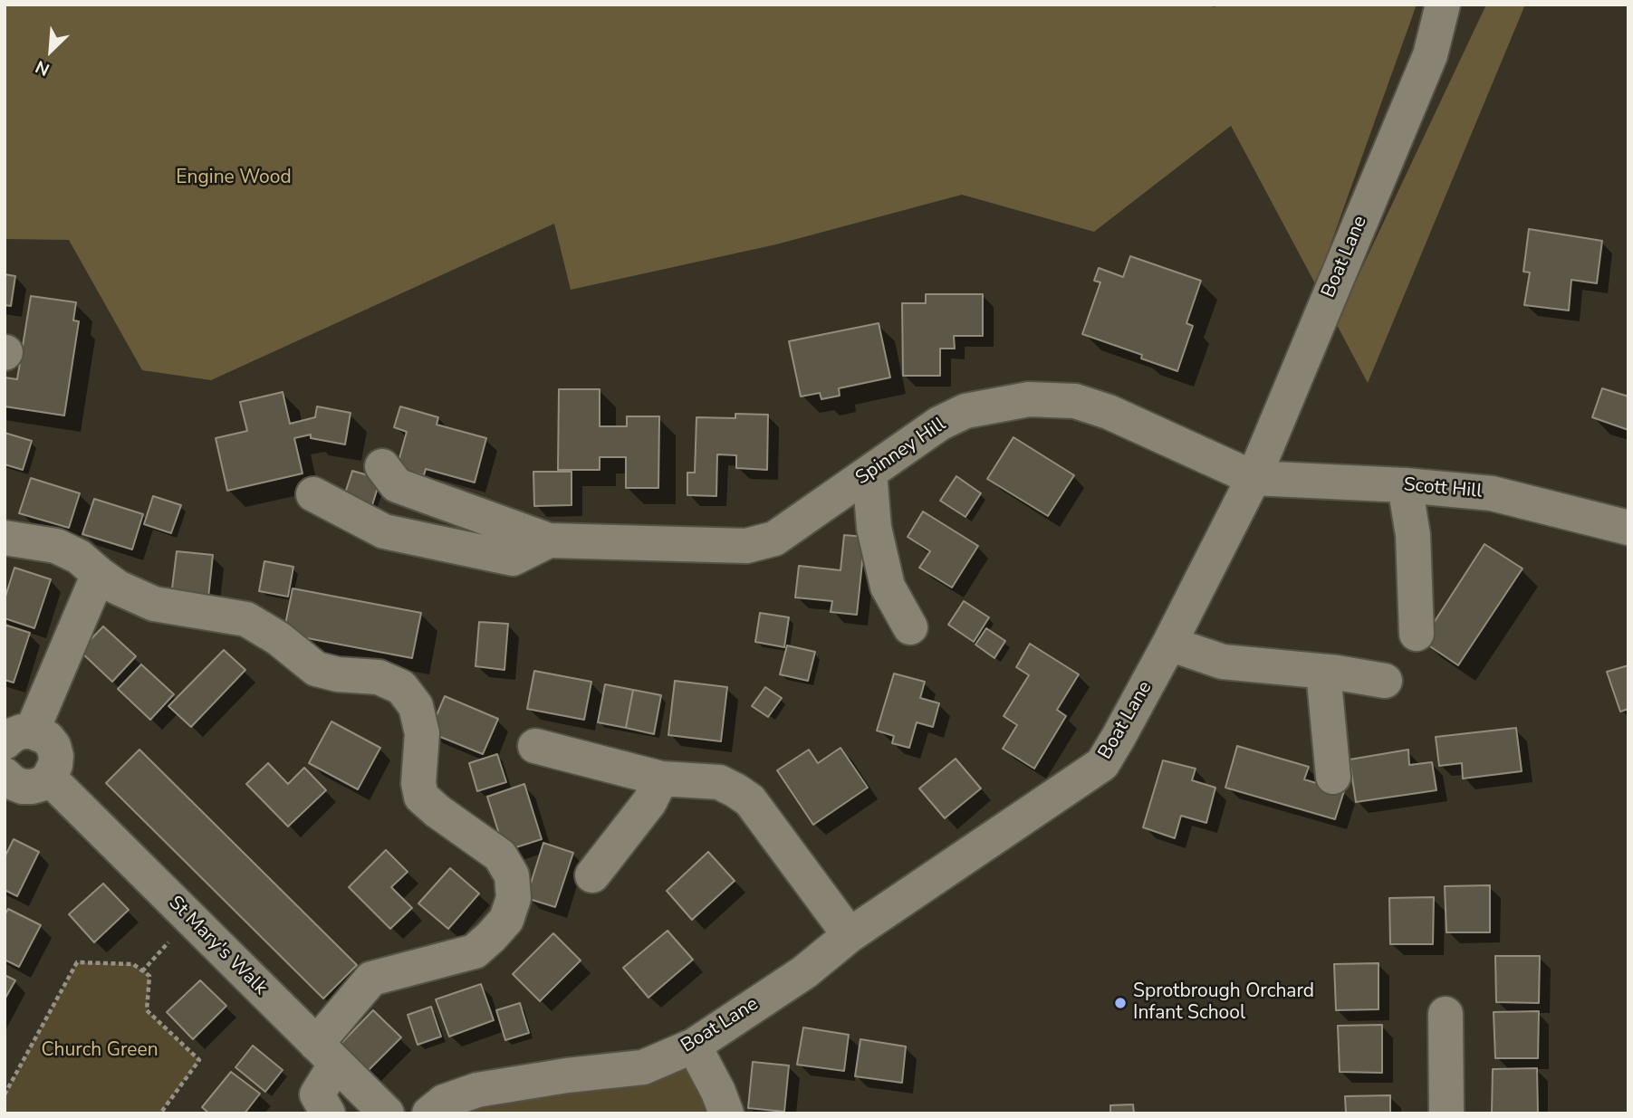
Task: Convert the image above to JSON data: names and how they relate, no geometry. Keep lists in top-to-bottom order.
{
  "streets": {
    "street": [
      "Boat Lane",
      "Spinney Hill",
      "Scott Hill",
      "St Mary's Walk"
    ]
  },
  "crossings": [
    ["Boat Lane", "Spinney Hill"],
    ["Boat Lane", "Scott Hill"],
    ["Spinney Hill", "Scott Hill"]
  ],
  "parks": ["Engine Wood", "Church Green"],
  "places": ["Sprotbrough Orchard Infant School"],
  "north": "bottom left"
}
